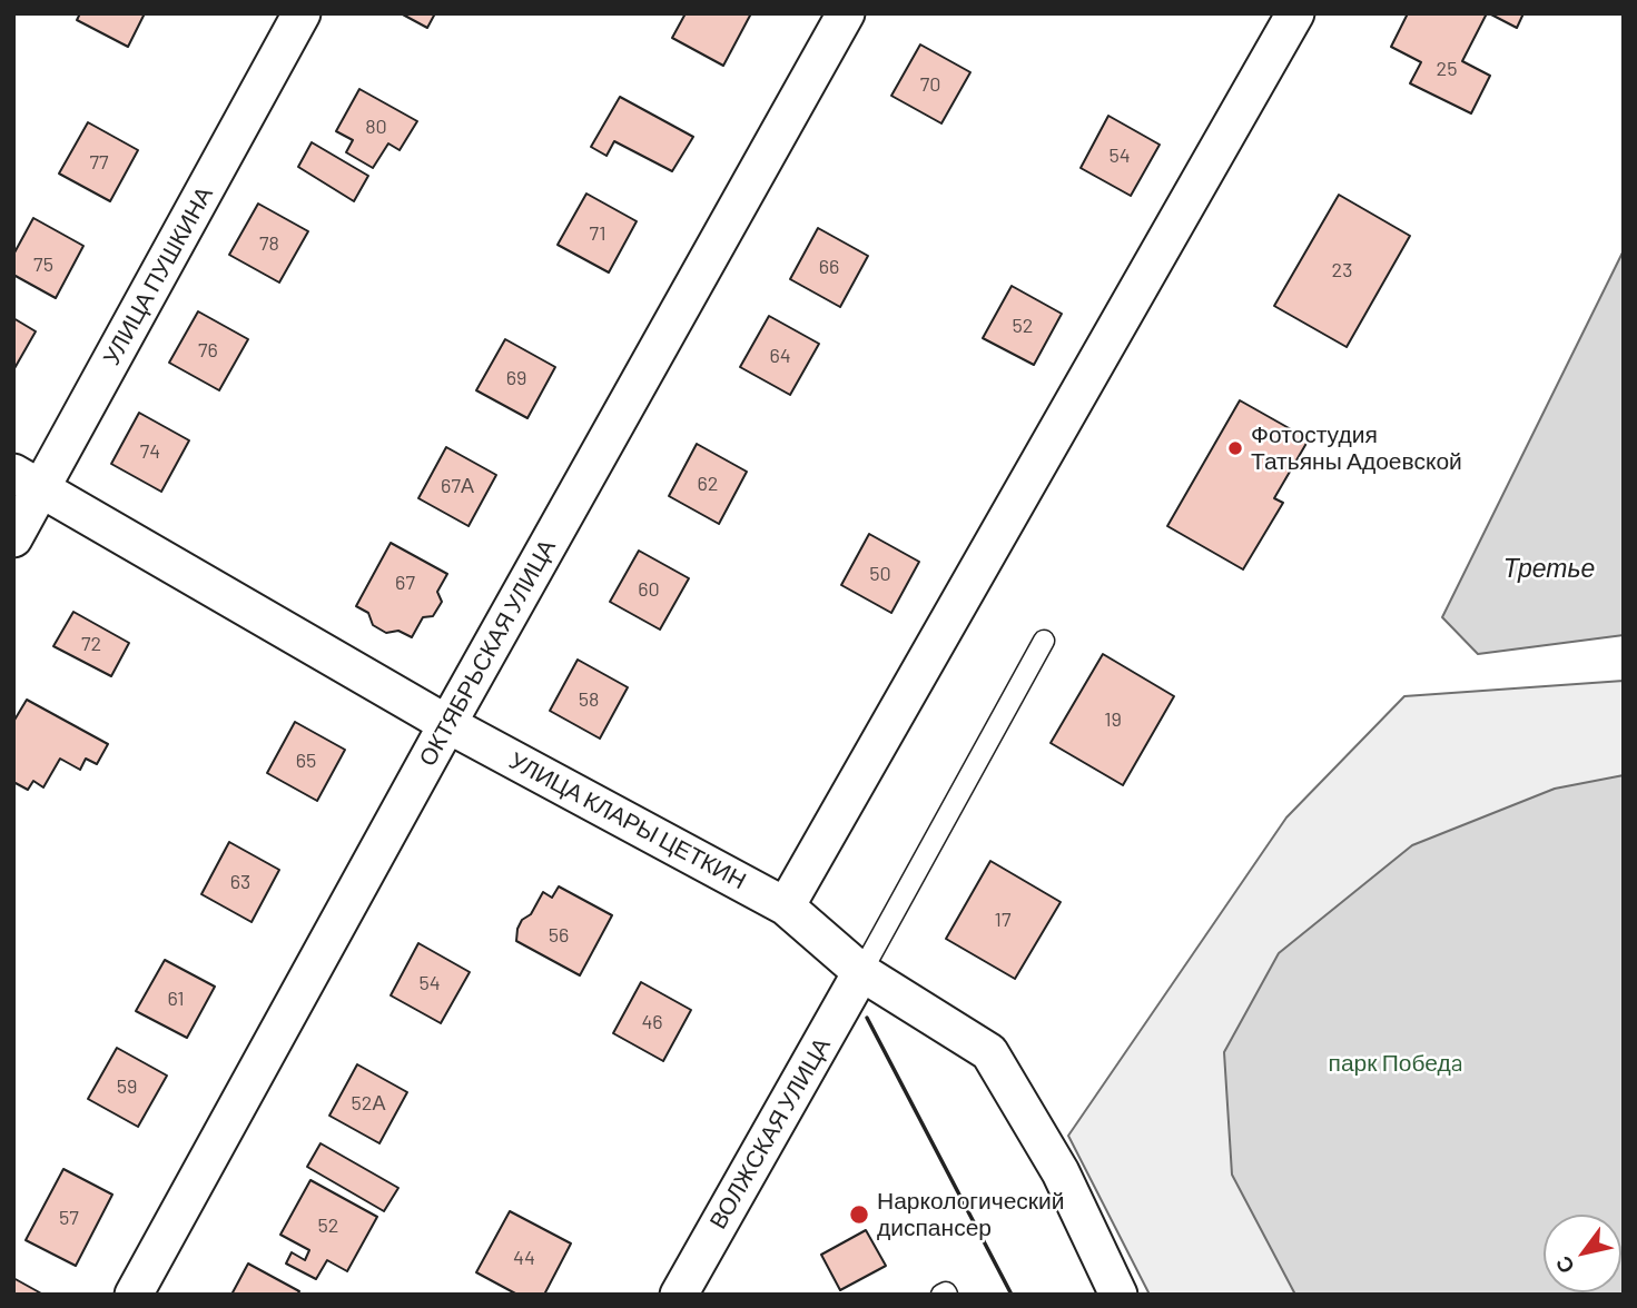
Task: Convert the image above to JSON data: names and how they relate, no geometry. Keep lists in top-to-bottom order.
{
  "streets": {
    "street": [
      "УЛИЦА ПУШКИНА",
      "ОКТЯБРЬСКАЯ УЛИЦА",
      "УЛИЦА КЛАРЫ ЦЕТКИН",
      "ВОЛЖСКАЯ УЛИЦА"
    ]
  },
  "crossings": [
    ["УЛИЦА ПУШКИНА", "УЛИЦА КЛАРЫ ЦЕТКИН"],
    ["ОКТЯБРЬСКАЯ УЛИЦА", "УЛИЦА КЛАРЫ ЦЕТКИН"],
    ["УЛИЦА КЛАРЫ ЦЕТКИН", "ВОЛЖСКАЯ УЛИЦА"]
  ],
  "water": ["Третье"],
  "parks": ["парк Победa"],
  "places": ["Фотостудия Татьяны Адоевской", "Наркологический диспансер"],
  "house_numbers": [
    "25",
    "70",
    "80",
    "54",
    "77",
    "71",
    "78",
    "75",
    "66",
    "23",
    "52",
    "76",
    "64",
    "69",
    "74",
    "62",
    "67А",
    "50",
    "67",
    "60",
    "72",
    "58",
    "19",
    "65",
    "63",
    "17",
    "56",
    "54",
    "61",
    "46",
    "59",
    "52А",
    "57",
    "52",
    "44"
  ],
  "north": "bottom left"
}
